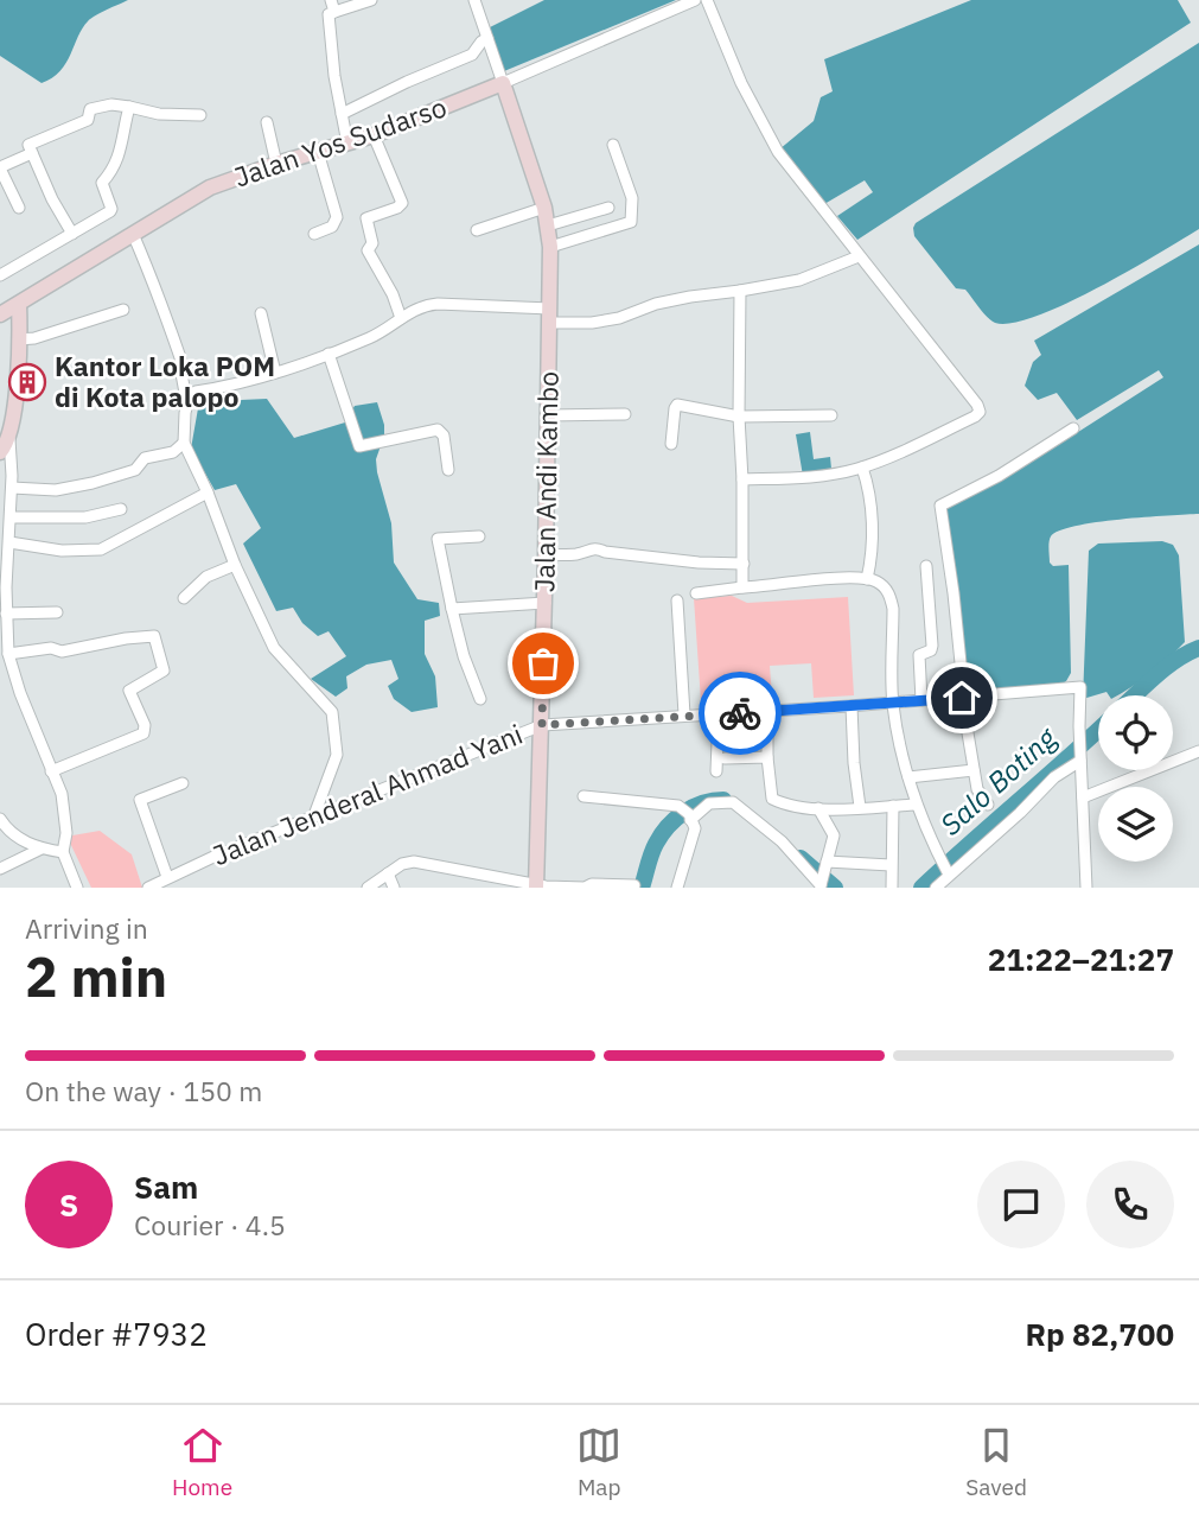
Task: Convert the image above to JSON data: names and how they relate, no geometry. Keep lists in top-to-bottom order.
{
  "streets": {
    "street": ["Jalan Yos Sudarso", "Jalan Andi Kambo", "Jalan Jenderal Ahmad Yani"]
  },
  "crossings": [
    ["Jalan Yos Sudarso", "Jalan Andi Kambo"],
    ["Jalan Andi Kambo", "Jalan Jenderal Ahmad Yani"]
  ],
  "water": ["Salo Boting"],
  "places": {
    "building": ["Kantor Loka POM di Kota palopo"]
  },
  "page": {
    "heading": ["2 min", "Arriving in", "21:22–21:27"],
    "panel": [
      "Sam",
      "Courier · 4.5",
      "Order #7932",
      "Rp 82,700"
    ],
    "bar": "On the way · 150 m",
    "round": "S",
    "tabs": ["Home", "Map", "Saved"]
  }
}
